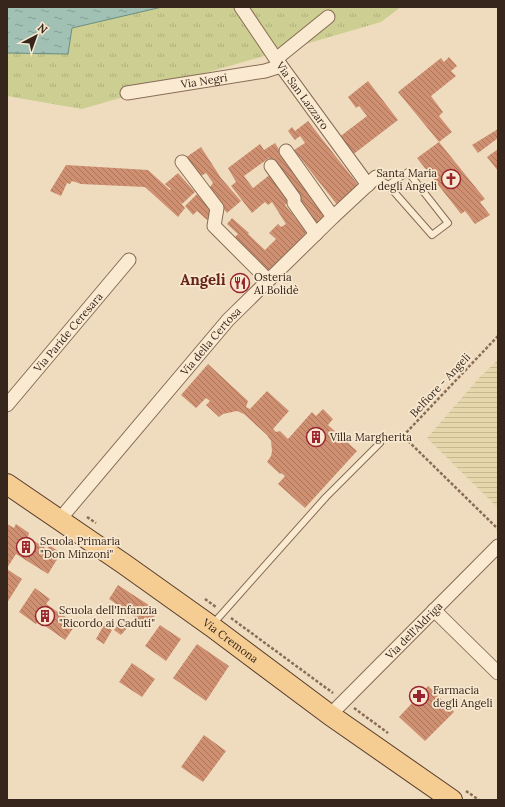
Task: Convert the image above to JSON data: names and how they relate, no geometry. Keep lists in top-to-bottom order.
{
  "streets": {
    "main road": ["Via Cremona"],
    "street": [
      "Via Negri",
      "Via San Lazzaro",
      "Via Paride Ceresara",
      "Via della Certosa",
      "Via dell'Aldriga"
    ],
    "path": ["Belfiore - Angeli"]
  },
  "crossings": [
    ["Via Negri", "Via San Lazzaro"],
    ["Via San Lazzaro", "Via della Certosa"],
    ["Via della Certosa", "Via Cremona"],
    ["Via dell'Aldriga", "Via Cremona"]
  ],
  "districts": ["Angeli"],
  "places": {
    "church": ["Santa Maria degli Angeli"],
    "restaurant": ["Osteria Al Bolidè"],
    "building": ["Villa Margherita", "Scuola Primaria \"Don Minzoni\"", "Scuola dell'Infanzia \"Ricordo ai Caduti\""],
    "pharmacy": ["Farmacia degli Angeli"]
  },
  "north": "top right"
}
